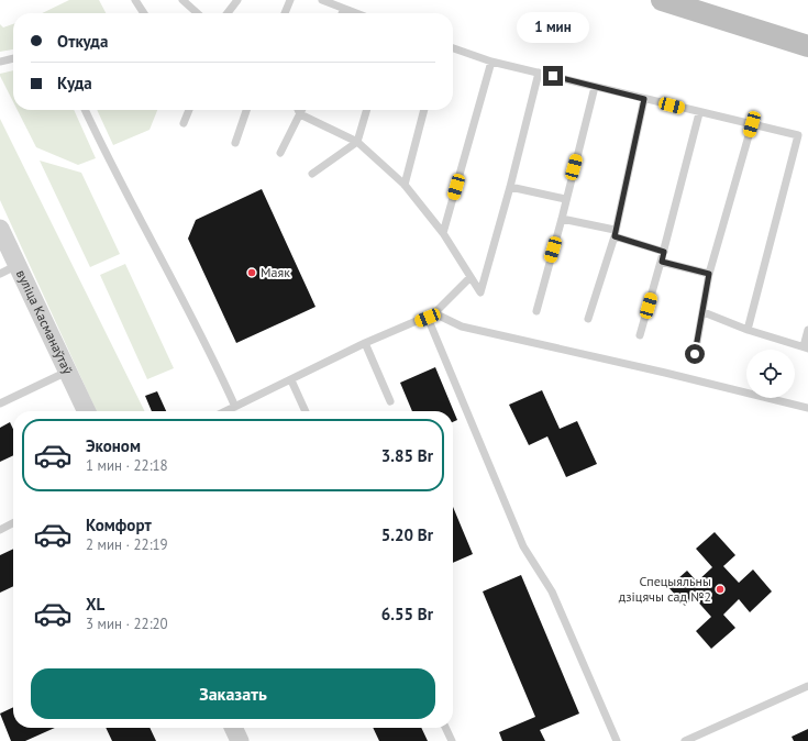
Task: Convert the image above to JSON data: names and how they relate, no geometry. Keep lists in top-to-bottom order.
{
  "streets": {
    "street": ["вуліца Касманаўтаў"]
  },
  "places": ["Маяк", "Спецыяльны дзіцячы сад №2"],
  "page": {
    "bubble": "1 мин",
    "banner": ["Откуда", "Куда"],
    "list": [
      {
        "name": "Эконом",
        "note": "1 мин · 22:18",
        "value": "3.85 Br"
      },
      {
        "name": "Комфорт",
        "note": "2 мин · 22:19",
        "value": "5.20 Br"
      },
      {
        "name": "XL",
        "note": "3 мин · 22:20",
        "value": "6.55 Br"
      }
    ],
    "buttons": "Заказать"
  }
}
